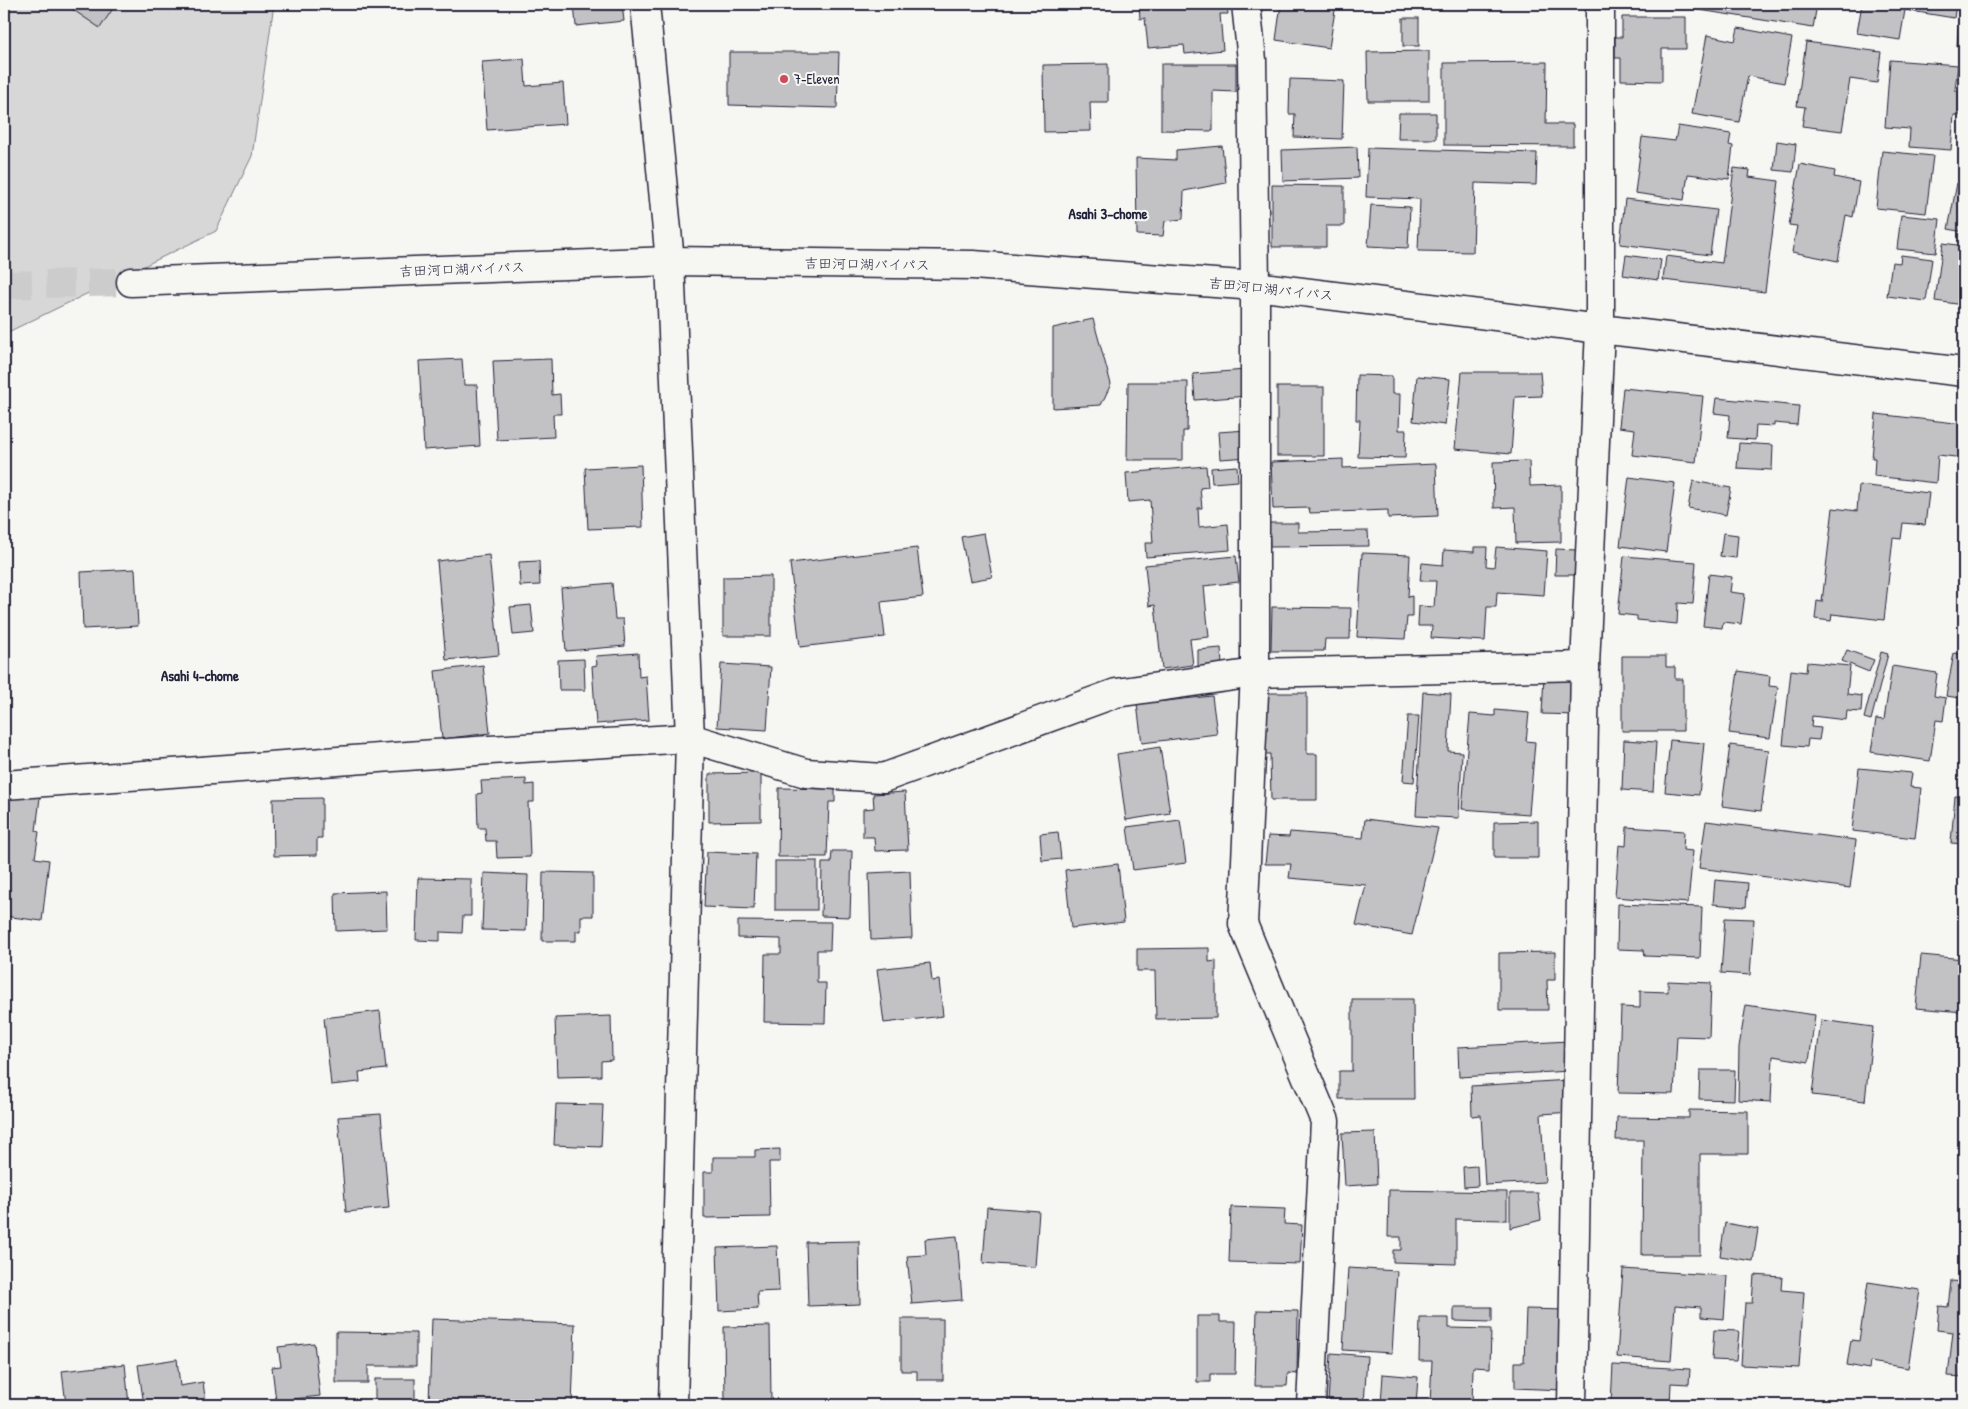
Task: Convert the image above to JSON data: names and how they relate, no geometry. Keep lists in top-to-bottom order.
{
  "streets": {
    "main road": ["吉田河口湖バイパス"]
  },
  "districts": ["Asahi 3-chome", "Asahi 4-chome"],
  "places": ["7-Eleven"]
}
